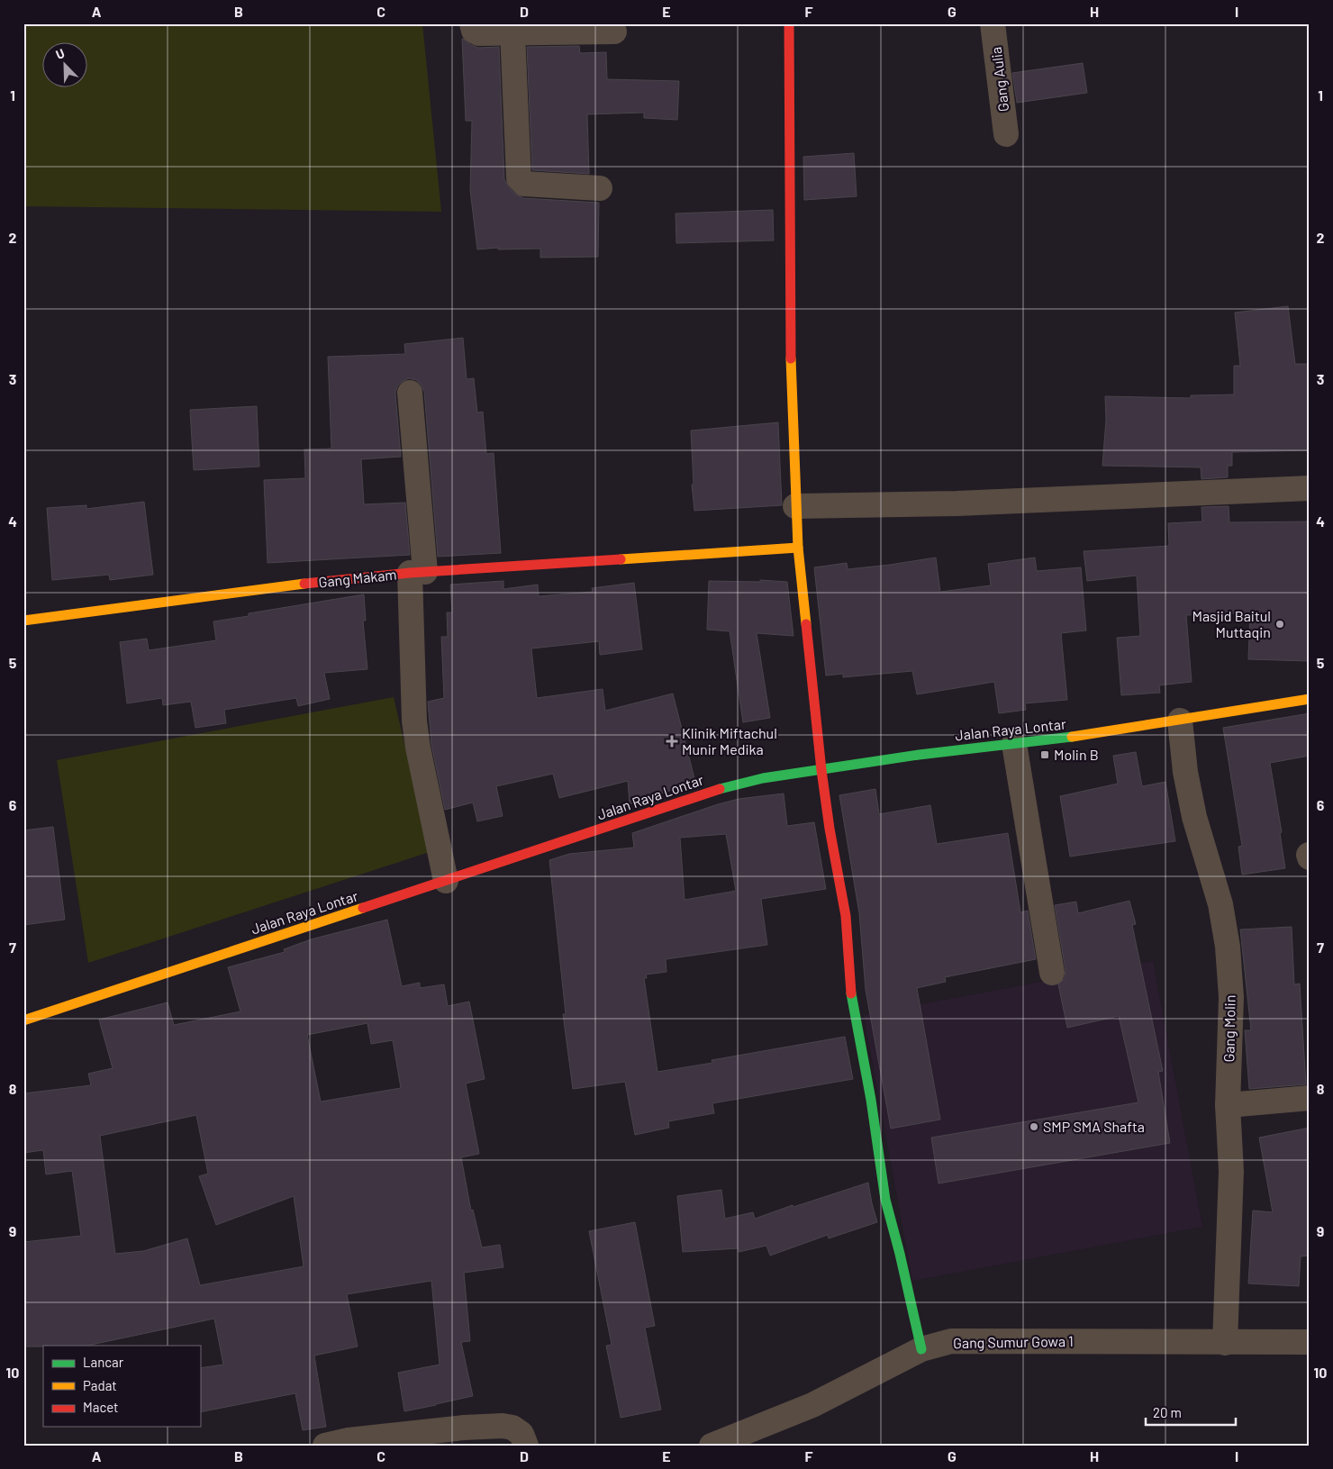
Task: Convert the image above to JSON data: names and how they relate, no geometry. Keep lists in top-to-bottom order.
{
  "streets": {
    "street": [
      "Gang Aulia",
      "Gang Makam",
      "Jalan Raya Lontar",
      "Gang Molin",
      "Gang Sumur Gowa 1"
    ]
  },
  "crossings": [
    ["Gang Makam", "Jalan Raya Lontar"],
    ["Jalan Raya Lontar", "Gang Molin"],
    ["Gang Molin", "Gang Sumur Gowa 1"]
  ],
  "places": {
    "other": ["Masjid Baitul Muttaqin", "SMP SMA Shafta"],
    "health": ["Klinik Miftachul Munir Medika"],
    "transit": ["Molin B"]
  },
  "legend": ["Lancar", "Padat", "Macet"],
  "scale_bar": "20 m",
  "north": "top left",
  "grid": {
    "columns": [
      "A",
      "B",
      "C",
      "D",
      "E",
      "F",
      "G",
      "H",
      "I"
    ],
    "rows": [
      "1",
      "2",
      "3",
      "4",
      "5",
      "6",
      "7",
      "8",
      "9",
      "10"
    ]
  }
}
